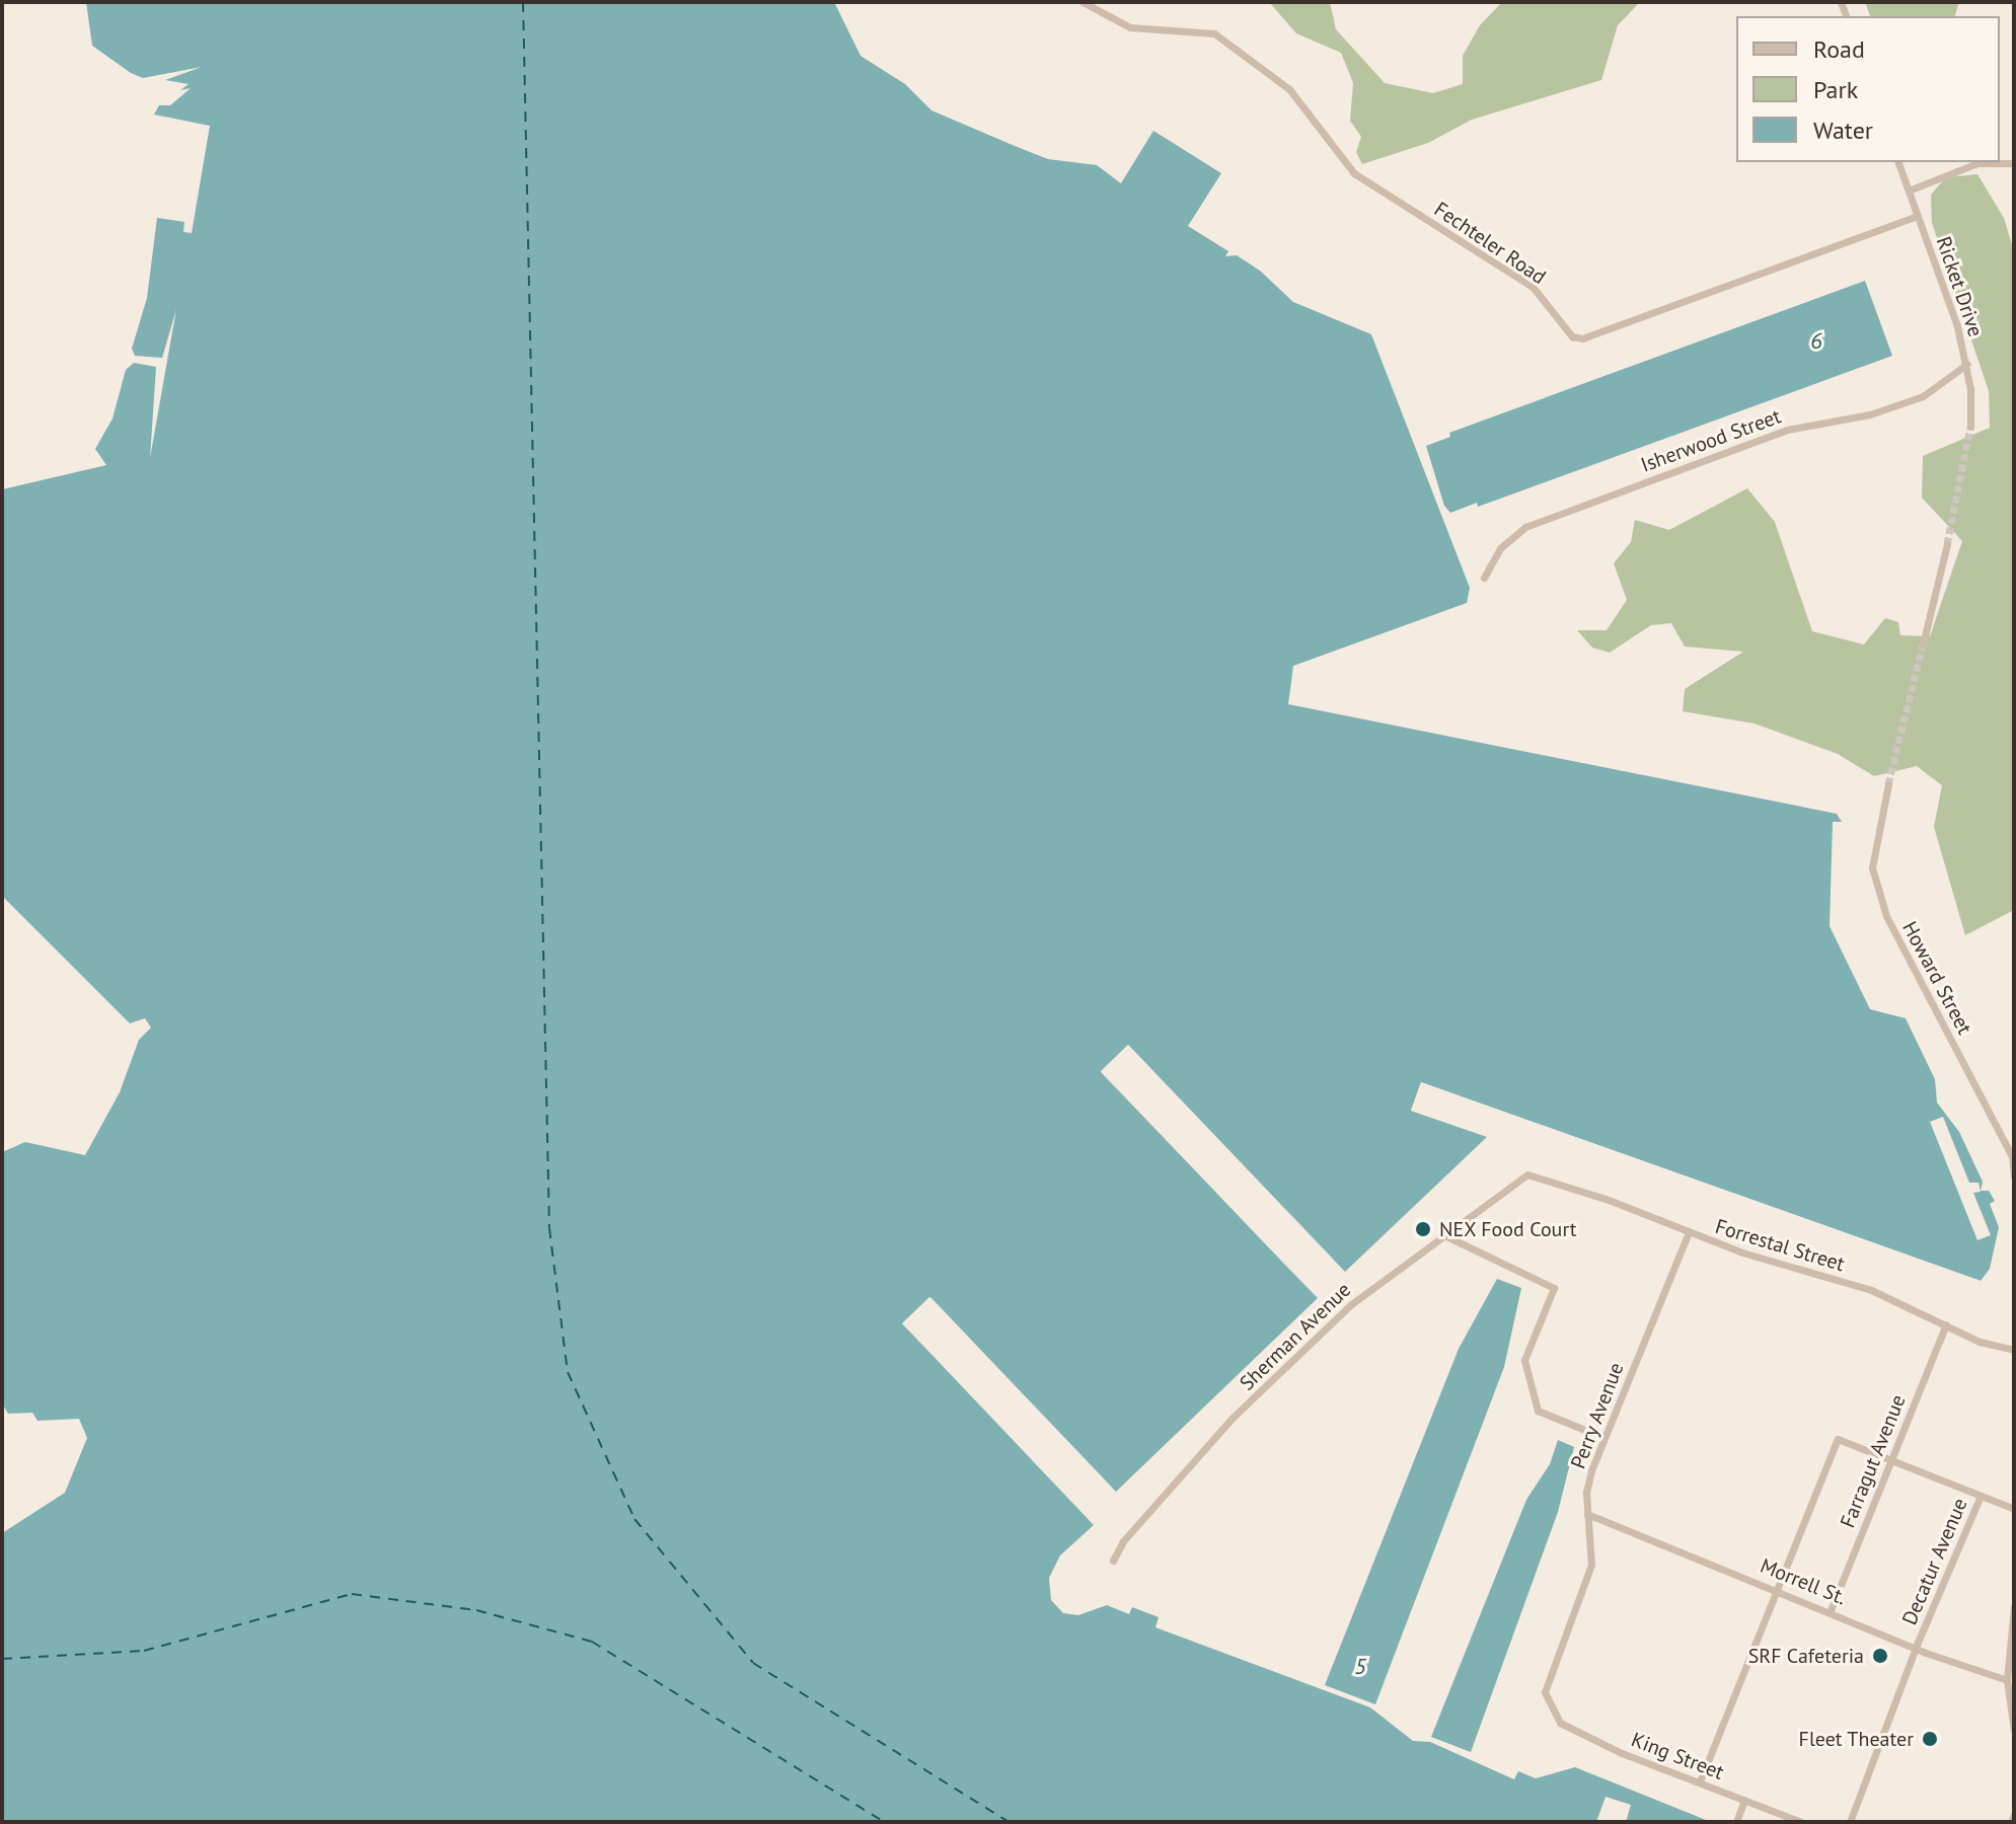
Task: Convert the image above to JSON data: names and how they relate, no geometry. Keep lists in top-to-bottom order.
{
  "streets": {
    "street": [
      "Fechteler Road",
      "Ricket Drive",
      "Isherwood Street",
      "Howard Street",
      "Forrestal Street",
      "Sherman Avenue",
      "Perry Avenue",
      "Farragut Avenue",
      "Decatur Avenue",
      "Morrell St.",
      "King Street"
    ]
  },
  "crossings": [
    ["Fechteler Road", "Ricket Drive"],
    ["Ricket Drive", "Isherwood Street"],
    ["Forrestal Street", "Sherman Avenue"],
    ["Forrestal Street", "Perry Avenue"],
    ["Forrestal Street", "Farragut Avenue"],
    ["Perry Avenue", "Morrell St."],
    ["Perry Avenue", "King Street"],
    ["Farragut Avenue", "Morrell St."],
    ["Decatur Avenue", "Morrell St."]
  ],
  "water": ["6", "5"],
  "places": ["NEX Food Court", "SRF Cafeteria", "Fleet Theater"],
  "legend": ["Road", "Park", "Water"]
}
